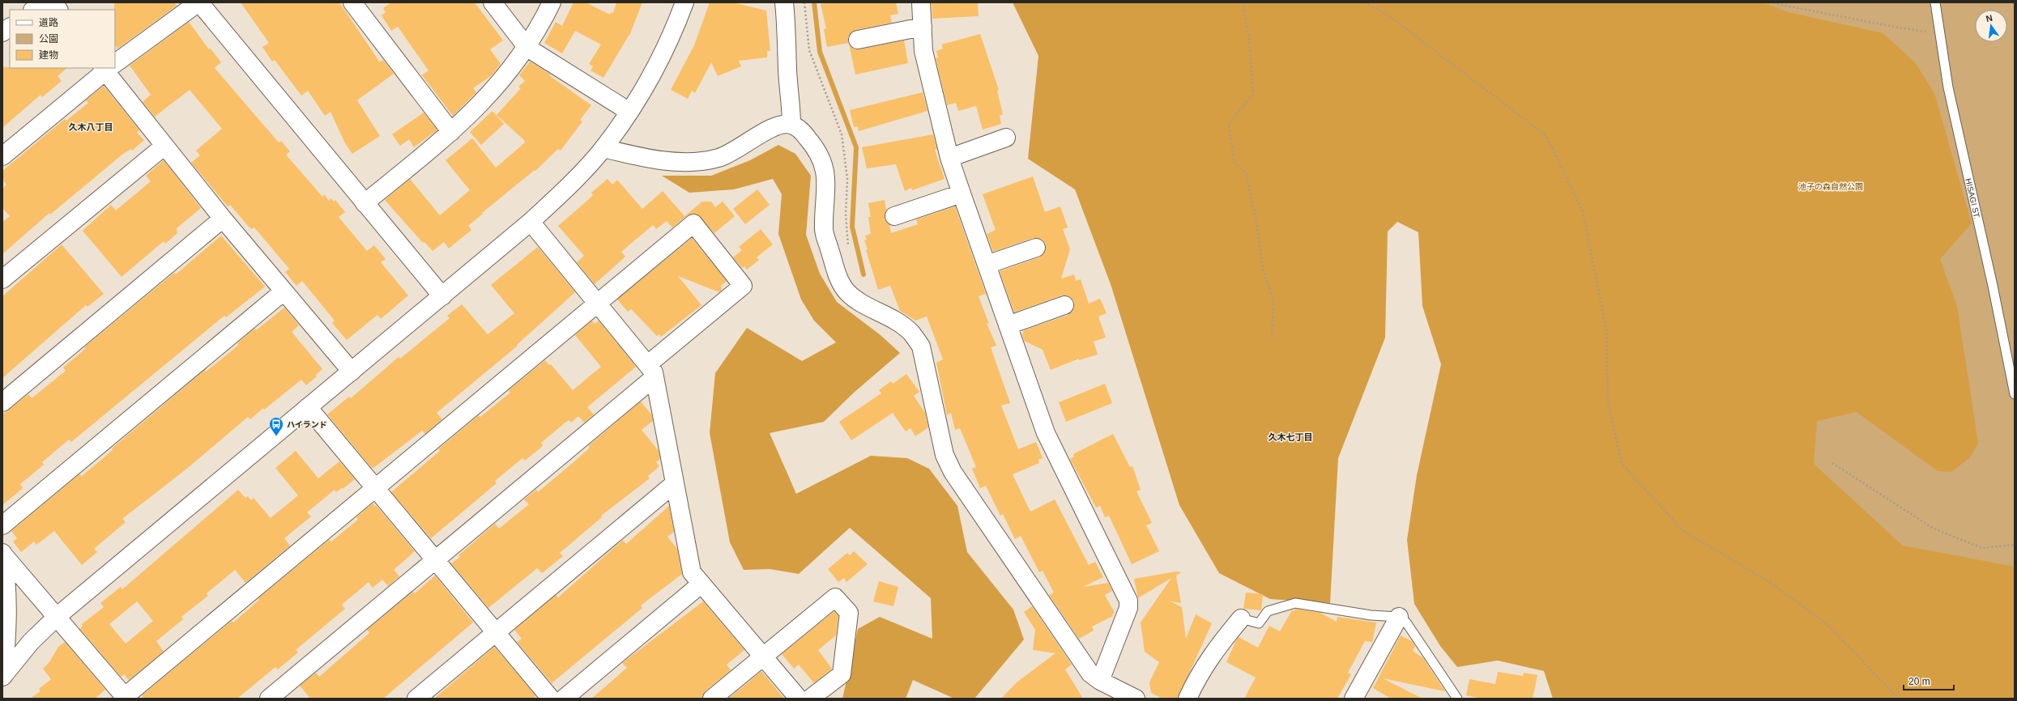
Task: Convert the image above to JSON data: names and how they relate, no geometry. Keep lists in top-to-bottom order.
{
  "streets": {
    "lane": ["HISAGI ST."]
  },
  "districts": ["久木八丁目", "久木七丁目"],
  "parks": ["池子の森自然公園"],
  "places": {
    "bus stop": ["ハイランド"]
  },
  "legend": ["道路", "公園", "建物"],
  "scale_bar": "20 m",
  "north": "top"
}
